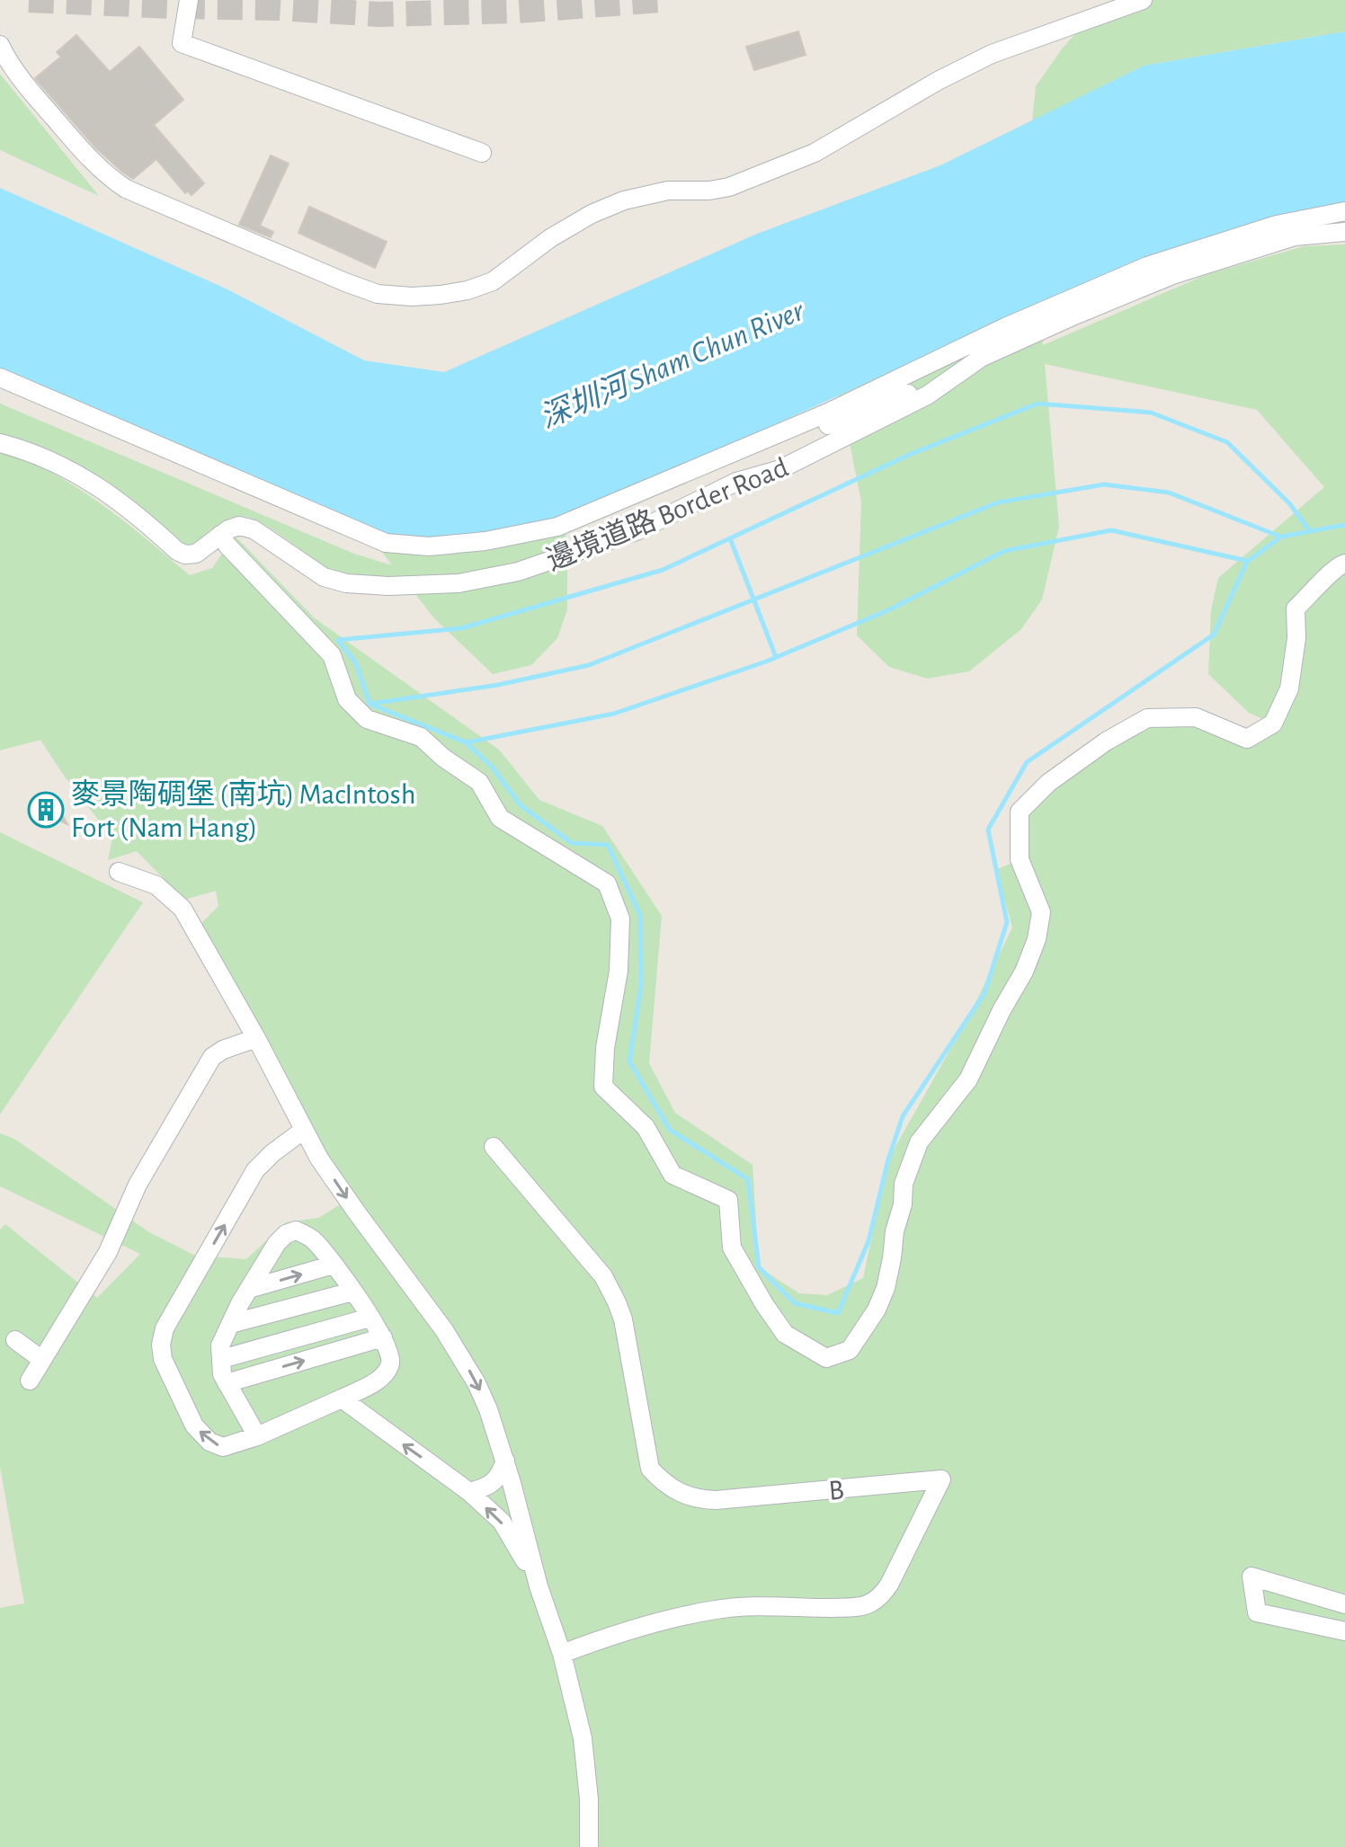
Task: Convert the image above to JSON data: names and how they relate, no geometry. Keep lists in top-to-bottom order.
{
  "streets": {
    "street": ["邊境道路 Border Road", "B"]
  },
  "water": ["深圳河 Sham Chun River"],
  "places": {
    "building": ["麥景陶碉堡 (南坑) MacIntosh Fort (Nam Hang)"]
  }
}
